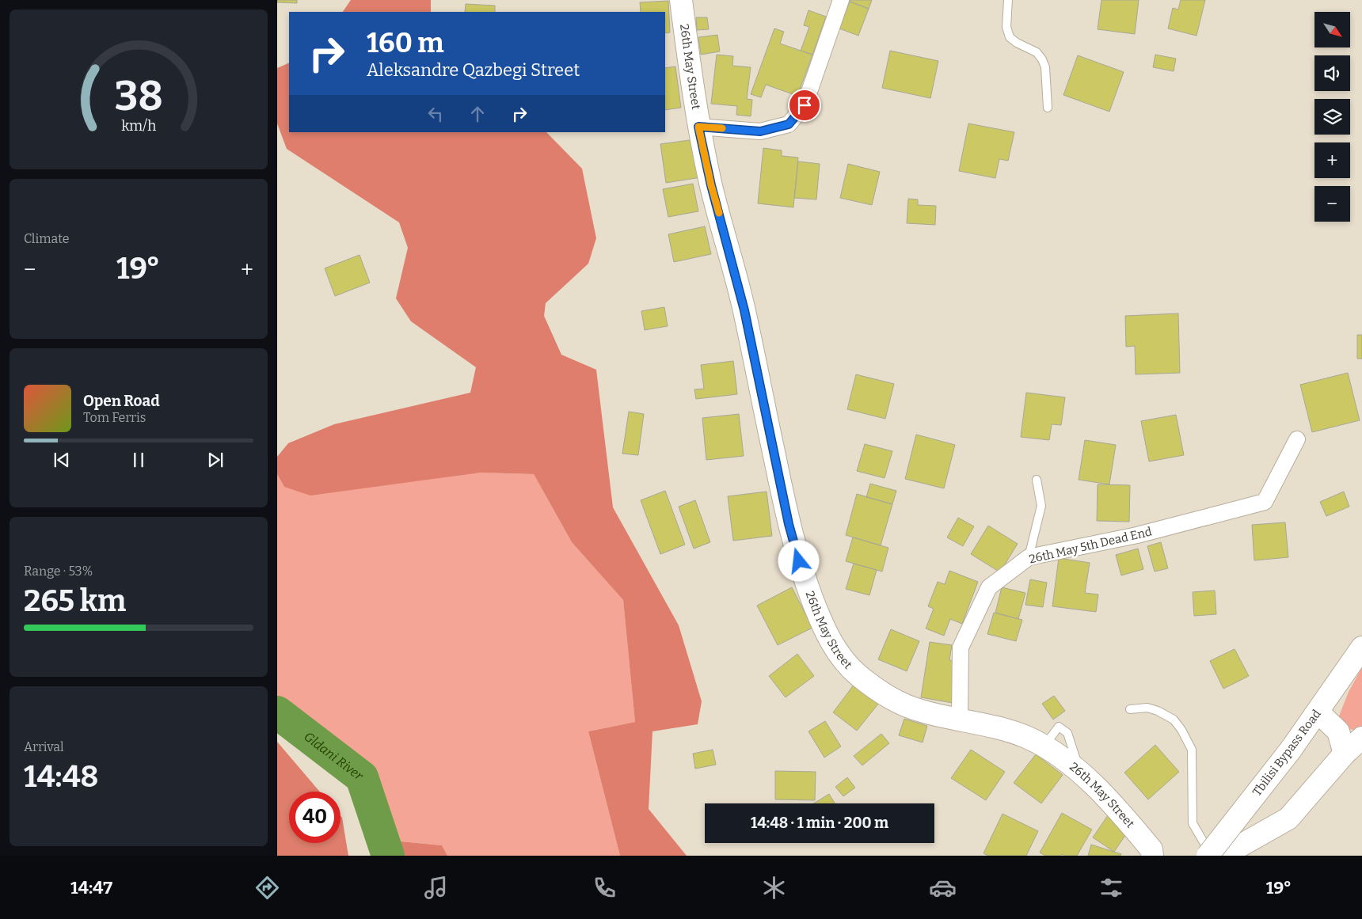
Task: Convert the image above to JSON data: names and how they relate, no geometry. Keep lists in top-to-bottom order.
{
  "streets": {
    "main road": ["26th May Street", "Tbilisi Bypass Road"],
    "street": ["26th May 5th Dead End"]
  },
  "crossings": [
    ["26th May Street", "26th May 5th Dead End"]
  ],
  "water": ["Gldani River"],
  "north": "bottom right",
  "page": {
    "map_buttons": ["+", "−"],
    "turn": ["160 m", "Aleksandre Qazbegi Street"],
    "tile": [
      "Climate",
      ["Range · 53%", "265 km"],
      ["Arrival", "14:48"]
    ],
    "heat": ["−", "19°", "+"],
    "song": ["Open Road", "Tom Ferris"],
    "limit": "40",
    "trip": "14:48 · 1 min · 200 m",
    "tabs": ["14:47", "19°"],
    "gauge": ["38", "km/h"]
  }
}
